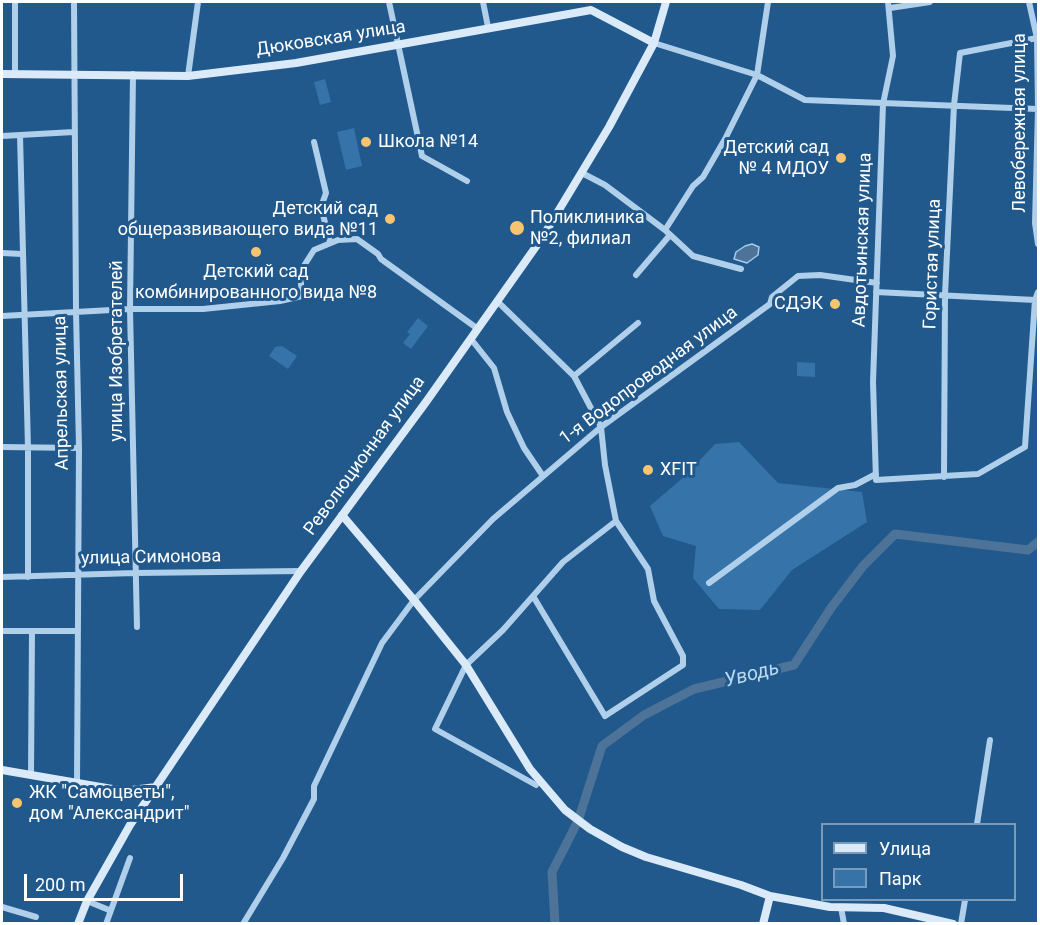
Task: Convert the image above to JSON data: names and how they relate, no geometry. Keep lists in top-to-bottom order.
{
  "streets": {
    "main road": ["Дюковская улица", "Революционная улица"],
    "street": [
      "Левобережная улица",
      "Авдотьинская улица",
      "Гористая улица",
      "улица Изобретателей",
      "1-я Водопроводная улица",
      "Апрельская улица",
      "улица Симонова"
    ]
  },
  "crossings": [
    ["Дюковская улица", "улица Изобретателей"],
    ["Дюковская улица", "Апрельская улица"],
    ["Дюковская улица", "Революционная улица"],
    ["Левобережная улица", "Гористая улица"],
    ["Авдотьинская улица", "1-я Водопроводная улица"],
    ["улица Изобретателей", "улица Симонова"],
    ["Апрельская улица", "улица Симонова"],
    ["Революционная улица", "улица Симонова"]
  ],
  "water": ["Уводь"],
  "places": [
    "Школа №14",
    "Детский сад № 4 МДОУ",
    "Детский сад общеразвивающего вида №11",
    "Поликлиника №2, филиал",
    "Детский сад комбинированного вида №8",
    "СДЭК",
    "XFIT",
    "ЖК \"Самоцветы\", дом \"Александрит\""
  ],
  "legend": ["Улица", "Парк"],
  "scale_bar": "200 m"
}
